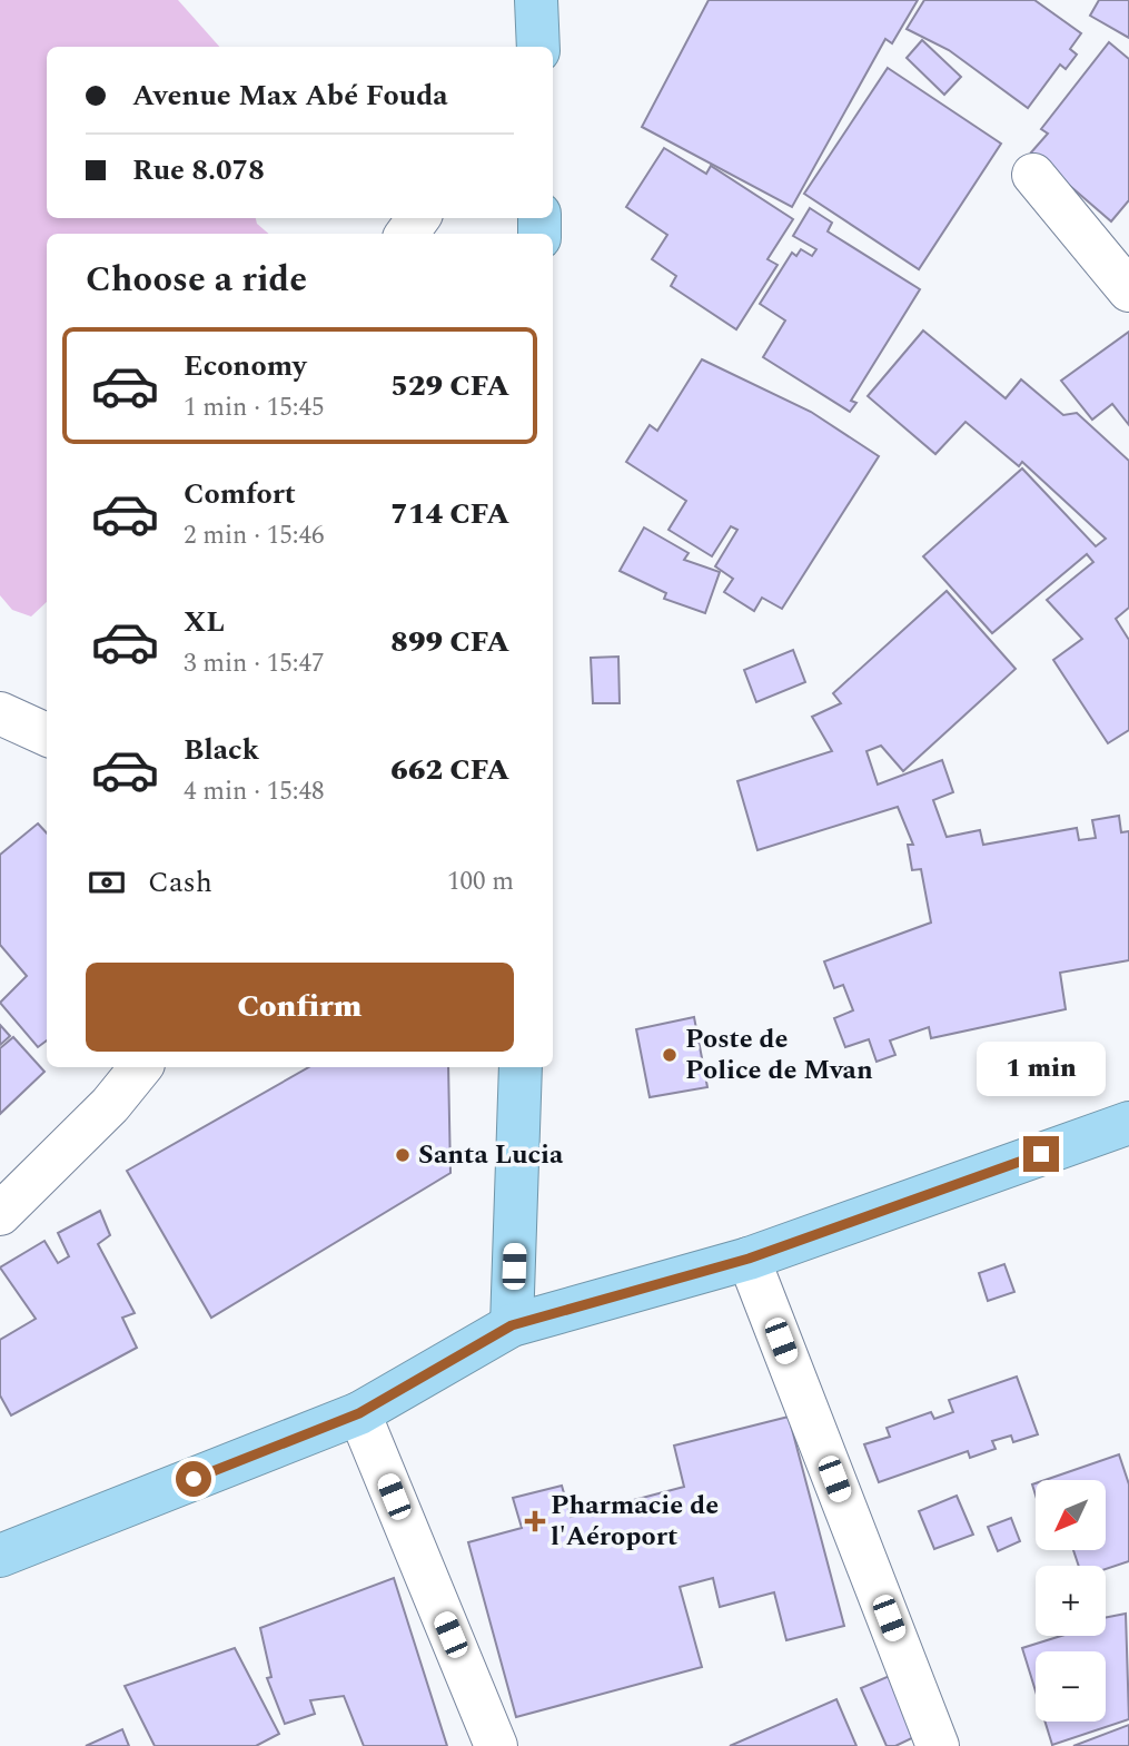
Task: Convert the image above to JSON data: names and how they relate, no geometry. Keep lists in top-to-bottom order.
{
  "places": {
    "other": ["Poste de Police de Mvan", "Santa Lucia"],
    "health": ["Pharmacie de l'Aéroport"]
  },
  "north": "bottom left",
  "page": {
    "banner": ["Avenue Max Abé Fouda", "Rue 8.078"],
    "heading": "Choose a ride",
    "list": [
      {
        "name": "Economy",
        "note": "1 min · 15:45",
        "value": "529 CFA"
      },
      {
        "name": "Comfort",
        "note": "2 min · 15:46",
        "value": "714 CFA"
      },
      {
        "name": "XL",
        "note": "3 min · 15:47",
        "value": "899 CFA"
      },
      {
        "name": "Black",
        "note": "4 min · 15:48",
        "value": "662 CFA"
      }
    ],
    "pay": ["Cash", "100 m"],
    "buttons": "Confirm",
    "bubble": "1 min",
    "map_buttons": ["+", "−"]
  }
}
